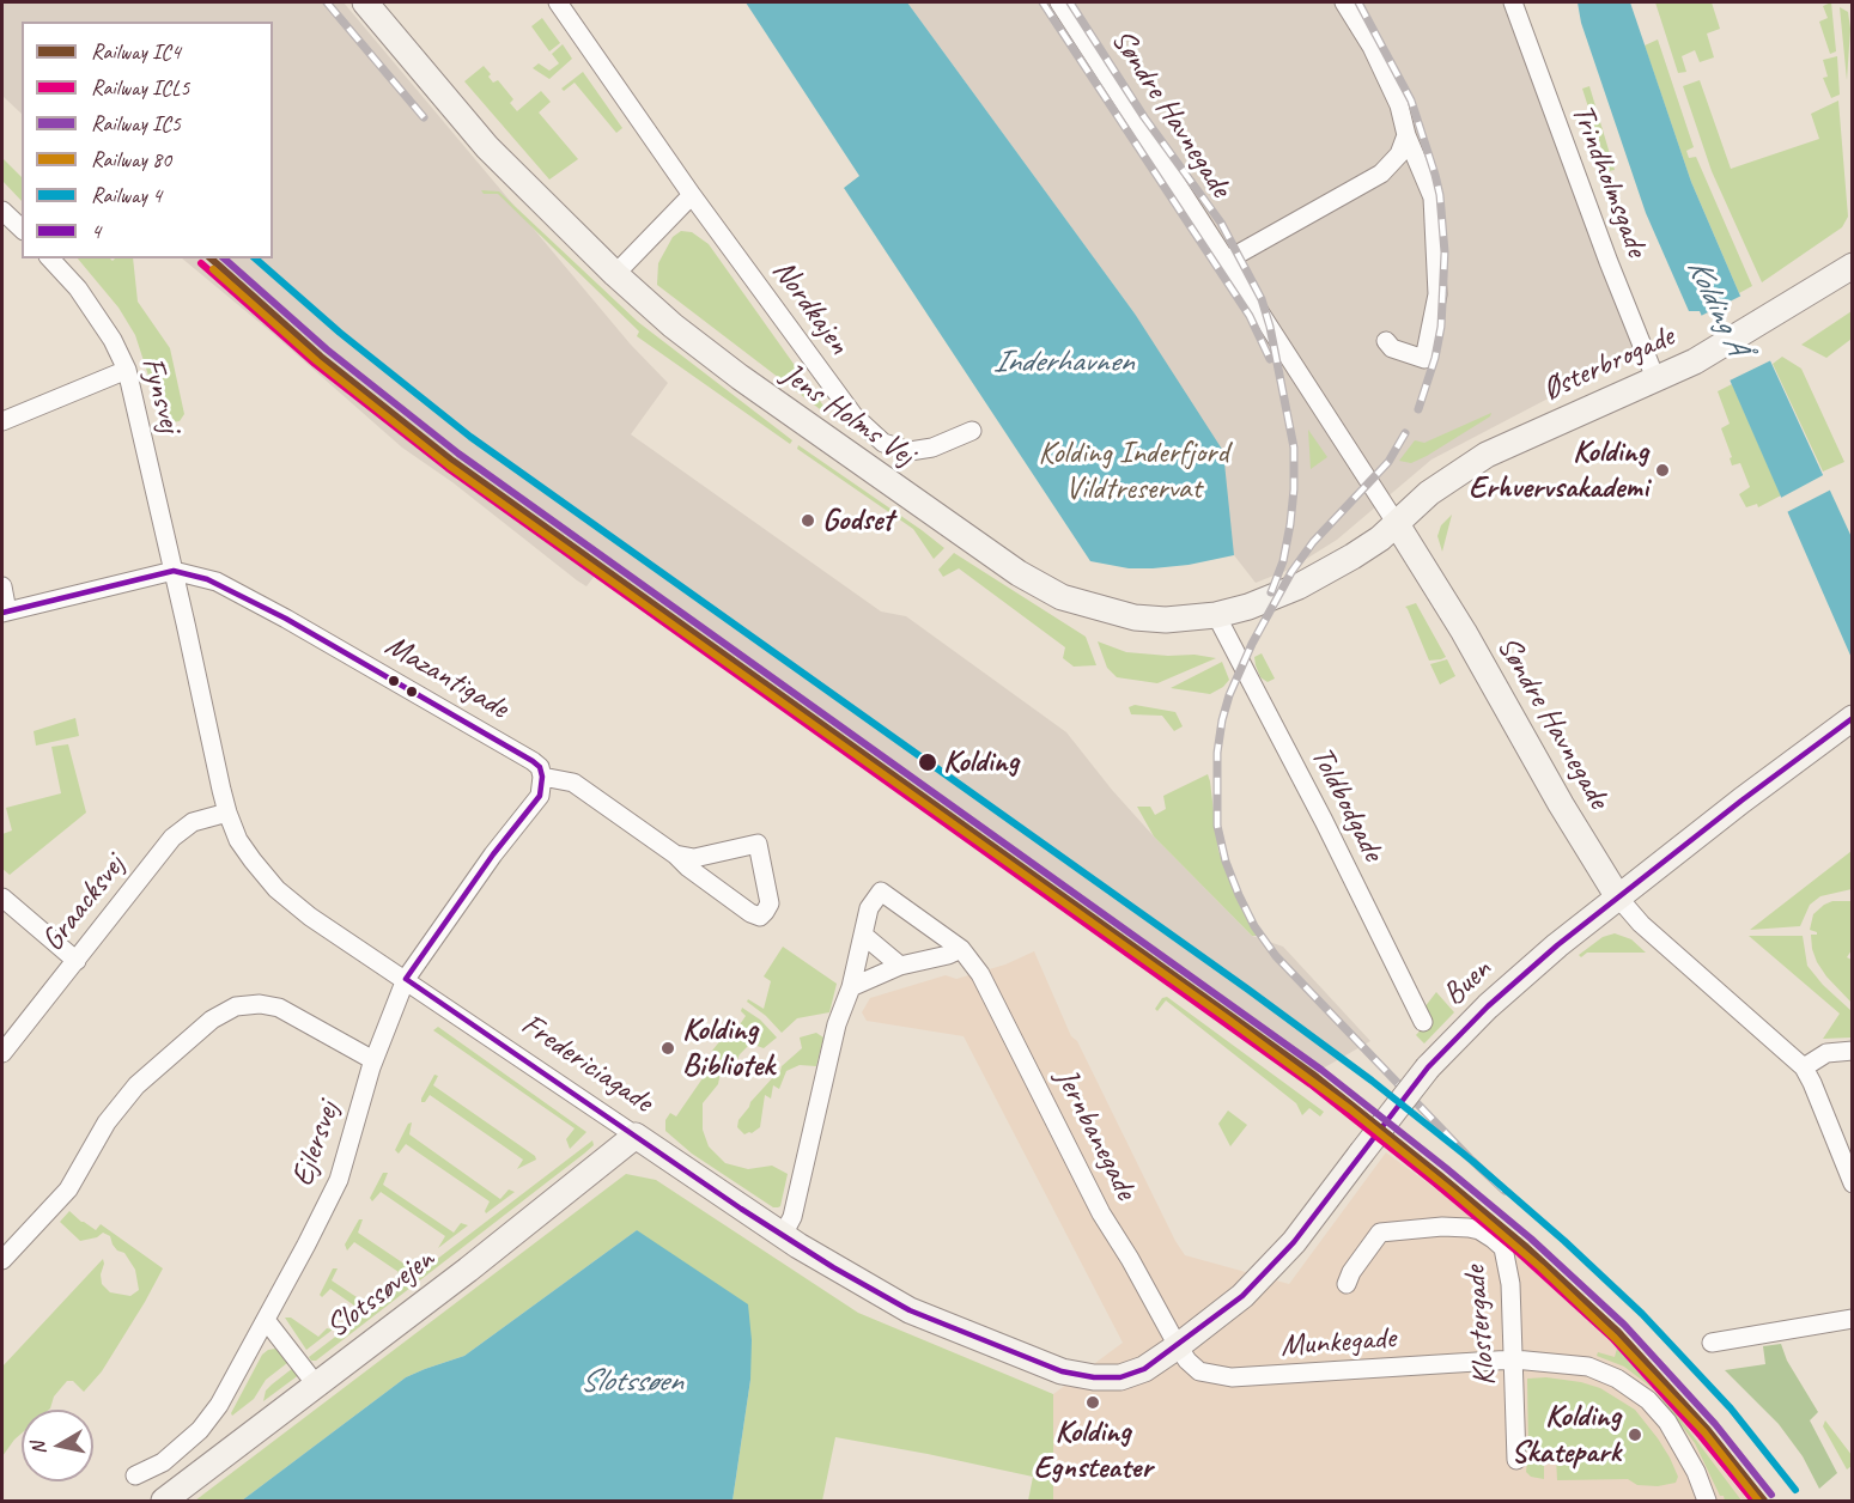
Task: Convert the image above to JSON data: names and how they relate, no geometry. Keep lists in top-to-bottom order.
{
  "streets": {
    "main road": [
      "Søndre Havnegade",
      "Østerbrogade",
      "Jens Holms Vej",
      "Buen",
      "Fredericiagade",
      "Slotssøvejen"
    ],
    "street": [
      "Trindholmsgade",
      "Nordkajen",
      "Fynsvej",
      "Mazantigade",
      "Toldbodgade",
      "Graacksvej",
      "Jernbanegade",
      "Ejlersvej",
      "Klostergade",
      "Munkegade"
    ]
  },
  "crossings": [
    ["Søndre Havnegade", "Østerbrogade"],
    ["Søndre Havnegade", "Jens Holms Vej"],
    ["Søndre Havnegade", "Buen"],
    ["Trindholmsgade", "Østerbrogade"],
    ["Østerbrogade", "Jens Holms Vej"],
    ["Fynsvej", "Mazantigade"],
    ["Fynsvej", "Fredericiagade"],
    ["Jens Holms Vej", "Toldbodgade"],
    ["Mazantigade", "Fredericiagade"],
    ["Mazantigade", "Ejlersvej"],
    ["Graacksvej", "Fredericiagade"],
    ["Buen", "Fredericiagade"],
    ["Buen", "Jernbanegade"],
    ["Buen", "Munkegade"],
    ["Fredericiagade", "Jernbanegade"],
    ["Fredericiagade", "Ejlersvej"],
    ["Fredericiagade", "Slotssøvejen"],
    ["Fredericiagade", "Munkegade"],
    ["Jernbanegade", "Munkegade"],
    ["Klostergade", "Munkegade"]
  ],
  "water": ["Kolding Å", "Inderhavnen", "Slotssøen"],
  "parks": ["Kolding Inderfjord Vildtreservat"],
  "places": [
    "Kolding Erhvervsakademi",
    "Godset",
    "Kolding",
    "Kolding Bibliotek",
    "Kolding Egnsteater",
    "Kolding Skatepark"
  ],
  "lines": [
    "rail line IC4",
    "rail line IC5",
    "rail line 4",
    "rail line ICL5",
    "rail line 80",
    "transit line 4"
  ],
  "legend": [
    "Railway IC4",
    "Railway ICL5",
    "Railway IC5",
    "Railway 80",
    "Railway 4",
    "4"
  ],
  "north": "left"
}
